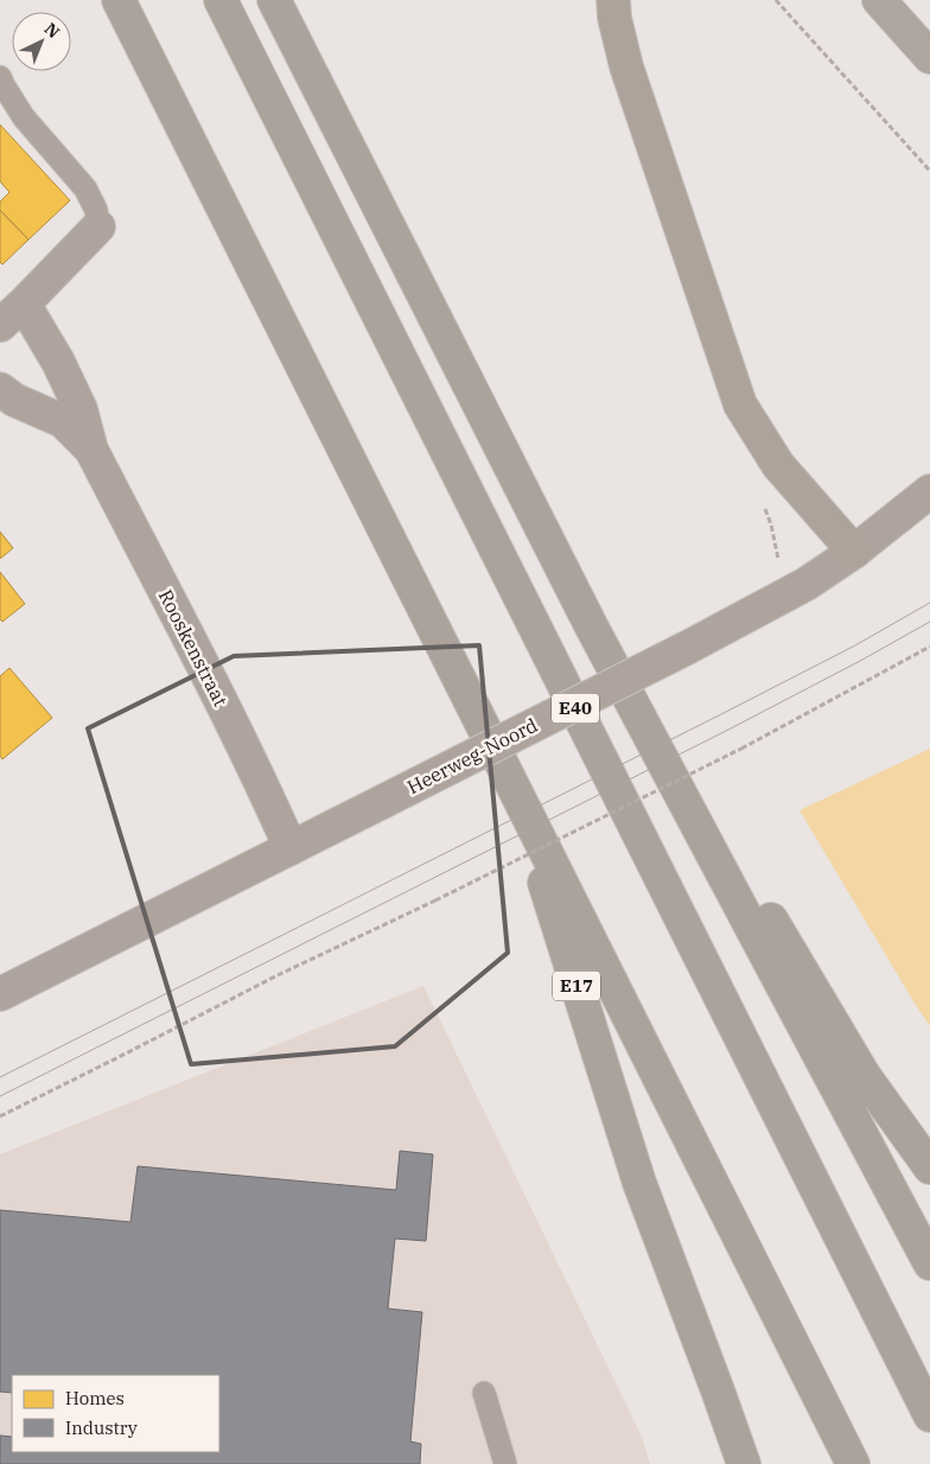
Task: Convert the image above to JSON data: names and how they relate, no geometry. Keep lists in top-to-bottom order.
{
  "streets": {
    "highway": ["E40", "E17"],
    "street": ["Rooskenstraat", "Heerweg-Noord"]
  },
  "crossings": [
    ["Rooskenstraat", "Heerweg-Noord"]
  ],
  "legend": ["Homes", "Industry"],
  "north": "top right"
}
